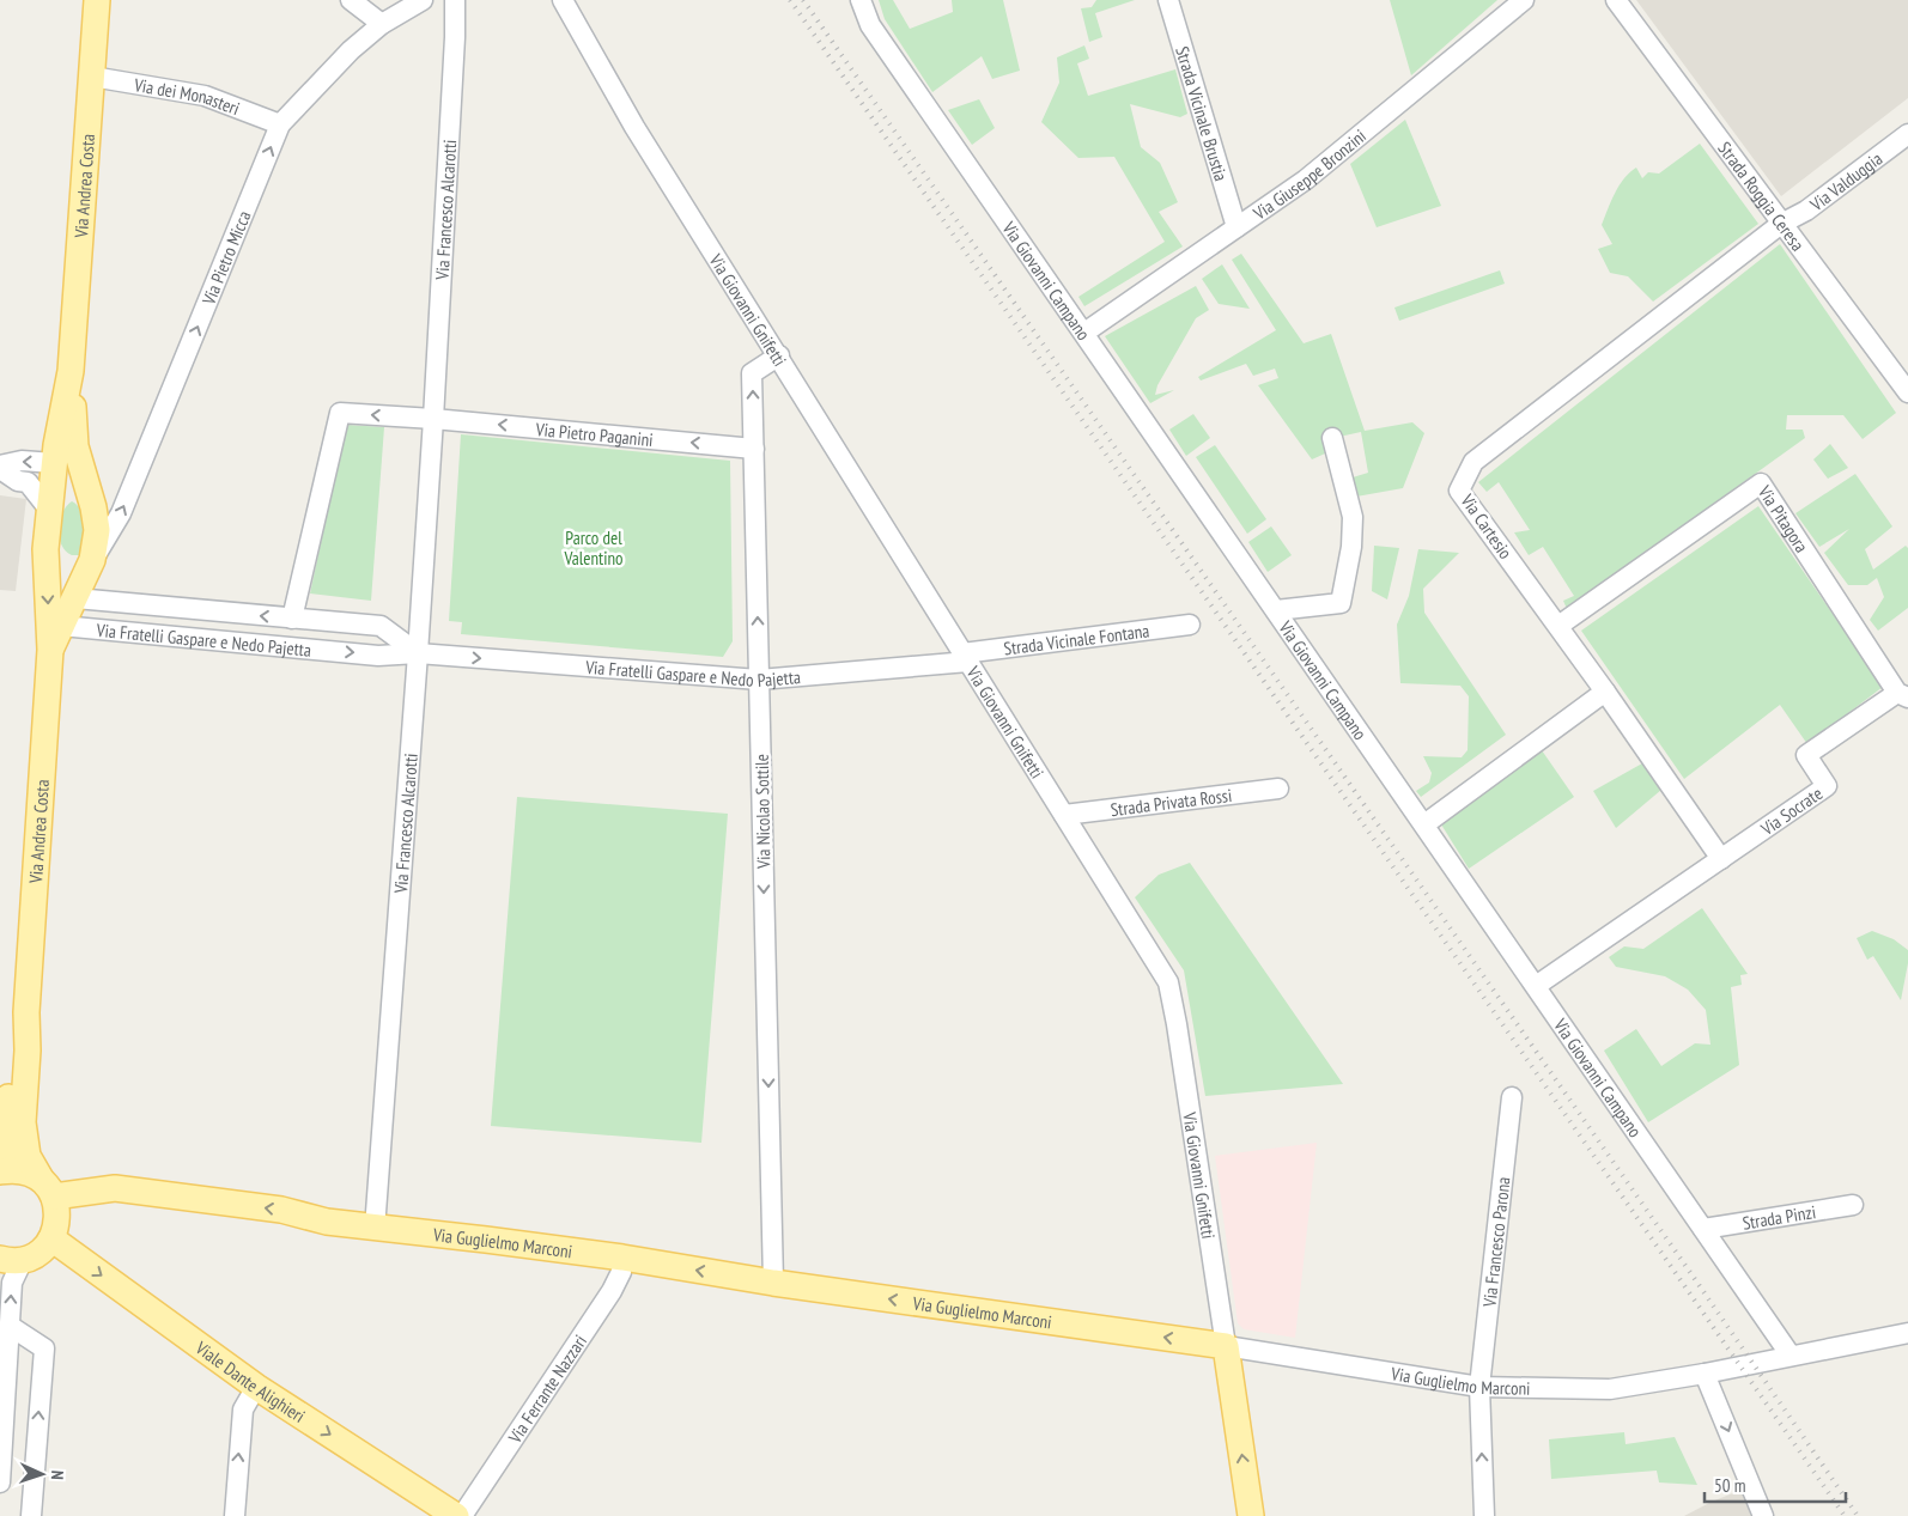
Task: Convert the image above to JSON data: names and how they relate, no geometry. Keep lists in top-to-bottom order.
{
  "streets": {
    "main road": [
      "Via Andrea Costa",
      "Via Giovanni Gnifetti",
      "Via Guglielmo Marconi",
      "Viale Dante Alighieri"
    ],
    "street": [
      "Via dei Monasteri",
      "Strada Vicinale Brustia",
      "Via Giuseppe Bronzini",
      "Via Valduggia",
      "Strada Roggia Ceresa",
      "Via Francesco Alcarotti",
      "Via Pietro Micca",
      "Via Giovanni Campano",
      "Via Pietro Paganini",
      "Via Pitagora",
      "Via Cartesio",
      "Via Fratelli Gaspare e Nedo Pajetta",
      "Strada Vicinale Fontana",
      "Strada Privata Rossi",
      "Via Nicolao Sottile",
      "Via Socrate",
      "Strada Pinzi",
      "Via Francesco Parona",
      "Via Ferrante Nazzari"
    ]
  },
  "crossings": [
    ["Via dei Monasteri", "Via Andrea Costa"],
    ["Via dei Monasteri", "Via Pietro Micca"],
    ["Strada Vicinale Brustia", "Via Giuseppe Bronzini"],
    ["Via Giuseppe Bronzini", "Via Giovanni Campano"],
    ["Via Valduggia", "Strada Roggia Ceresa"],
    ["Via Valduggia", "Via Cartesio"],
    ["Via Andrea Costa", "Via Pietro Micca"],
    ["Via Andrea Costa", "Via Fratelli Gaspare e Nedo Pajetta"],
    ["Via Andrea Costa", "Via Guglielmo Marconi"],
    ["Strada Roggia Ceresa", "Via Cartesio"],
    ["Via Francesco Alcarotti", "Via Pietro Paganini"],
    ["Via Francesco Alcarotti", "Via Fratelli Gaspare e Nedo Pajetta"],
    ["Via Francesco Alcarotti", "Via Guglielmo Marconi"],
    ["Via Giovanni Campano", "Via Socrate"],
    ["Via Giovanni Campano", "Strada Pinzi"],
    ["Via Giovanni Campano", "Via Guglielmo Marconi"],
    ["Via Giovanni Gnifetti", "Via Fratelli Gaspare e Nedo Pajetta"],
    ["Via Giovanni Gnifetti", "Strada Vicinale Fontana"],
    ["Via Giovanni Gnifetti", "Strada Privata Rossi"],
    ["Via Giovanni Gnifetti", "Via Nicolao Sottile"],
    ["Via Giovanni Gnifetti", "Via Guglielmo Marconi"],
    ["Via Pietro Paganini", "Via Nicolao Sottile"],
    ["Via Pitagora", "Via Cartesio"],
    ["Via Pitagora", "Via Socrate"],
    ["Via Fratelli Gaspare e Nedo Pajetta", "Strada Vicinale Fontana"],
    ["Via Fratelli Gaspare e Nedo Pajetta", "Via Nicolao Sottile"],
    ["Via Nicolao Sottile", "Via Guglielmo Marconi"],
    ["Via Francesco Parona", "Via Guglielmo Marconi"],
    ["Via Guglielmo Marconi", "Via Ferrante Nazzari"]
  ],
  "one_way": [
    "Via Pietro Micca",
    "Via Pietro Paganini",
    "Via Guglielmo Marconi",
    "Viale Dante Alighieri"
  ],
  "parks": ["Parco del Valentino"],
  "scale_bar": "50 m",
  "north": "right"
}
